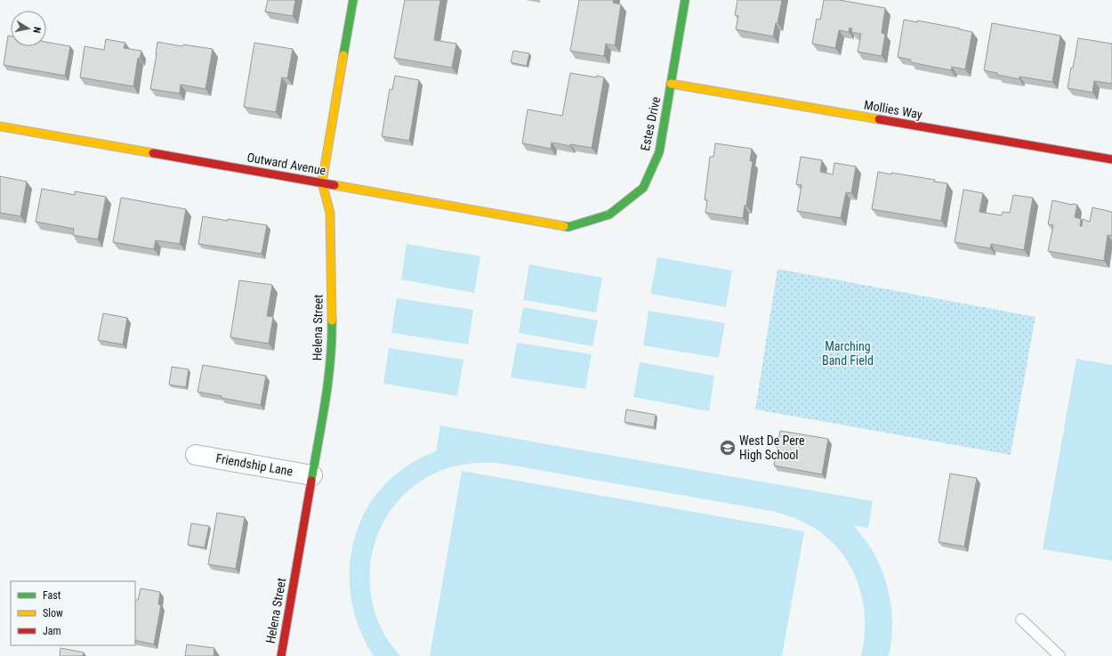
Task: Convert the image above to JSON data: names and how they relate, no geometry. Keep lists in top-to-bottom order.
{
  "streets": {
    "street": [
      "Mollies Way",
      "Estes Drive",
      "Outward Avenue",
      "Helena Street",
      "Friendship Lane"
    ]
  },
  "crossings": [
    ["Mollies Way", "Estes Drive"],
    ["Estes Drive", "Outward Avenue"],
    ["Outward Avenue", "Helena Street"],
    ["Helena Street", "Friendship Lane"]
  ],
  "parks": ["Marching Band Field"],
  "places": {
    "school or university": ["West De Pere High School"]
  },
  "legend": ["Fast", "Slow", "Jam"],
  "north": "right"
}
